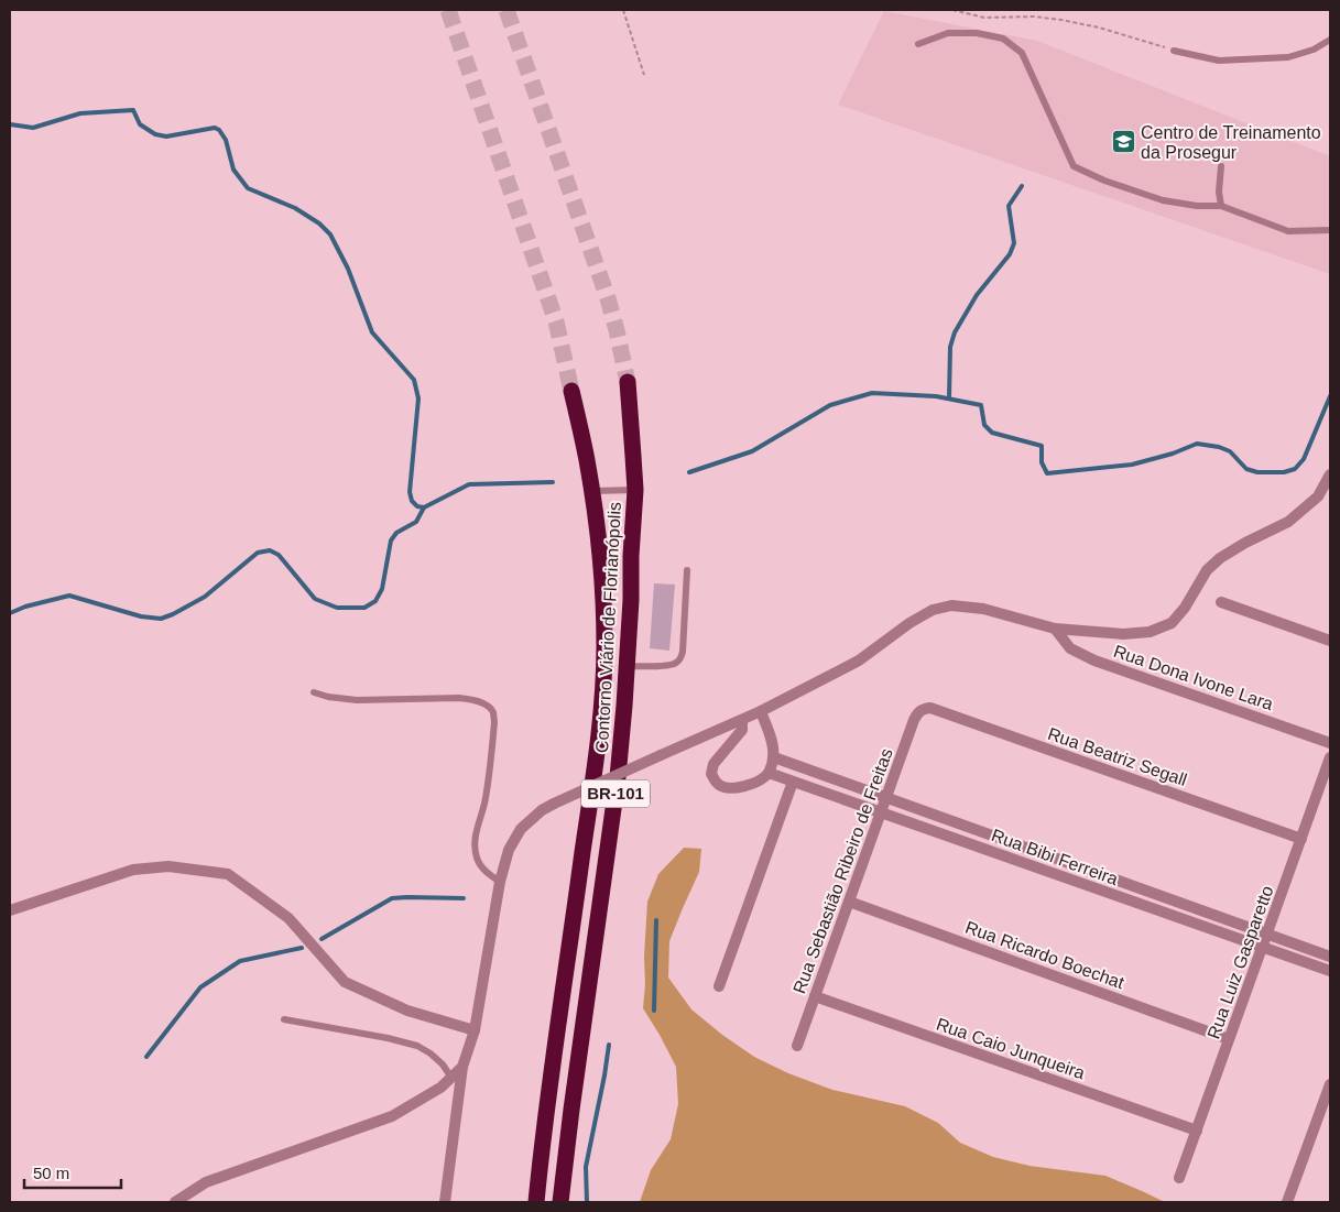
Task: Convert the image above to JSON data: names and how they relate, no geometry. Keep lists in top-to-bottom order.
{
  "streets": {
    "highway": ["Contorno Viário de Florianópolis", "BR-101"],
    "street": [
      "Rua Dona Ivone Lara",
      "Rua Beatriz Segall",
      "Rua Bibi Ferreira",
      "Rua Sebastião Ribeiro de Freitas",
      "Rua Ricardo Boechat",
      "Rua Luiz Gasparetto",
      "Rua Caio Junqueira"
    ]
  },
  "crossings": [
    ["Rua Beatriz Segall", "Rua Sebastião Ribeiro de Freitas"],
    ["Rua Beatriz Segall", "Rua Luiz Gasparetto"],
    ["Rua Bibi Ferreira", "Rua Sebastião Ribeiro de Freitas"],
    ["Rua Bibi Ferreira", "Rua Luiz Gasparetto"],
    ["Rua Sebastião Ribeiro de Freitas", "Rua Ricardo Boechat"],
    ["Rua Sebastião Ribeiro de Freitas", "Rua Caio Junqueira"],
    ["Rua Ricardo Boechat", "Rua Luiz Gasparetto"],
    ["Rua Luiz Gasparetto", "Rua Caio Junqueira"]
  ],
  "places": {
    "school or university": ["Centro de Treinamento da Prosegur"]
  },
  "scale_bar": "50 m"
}
